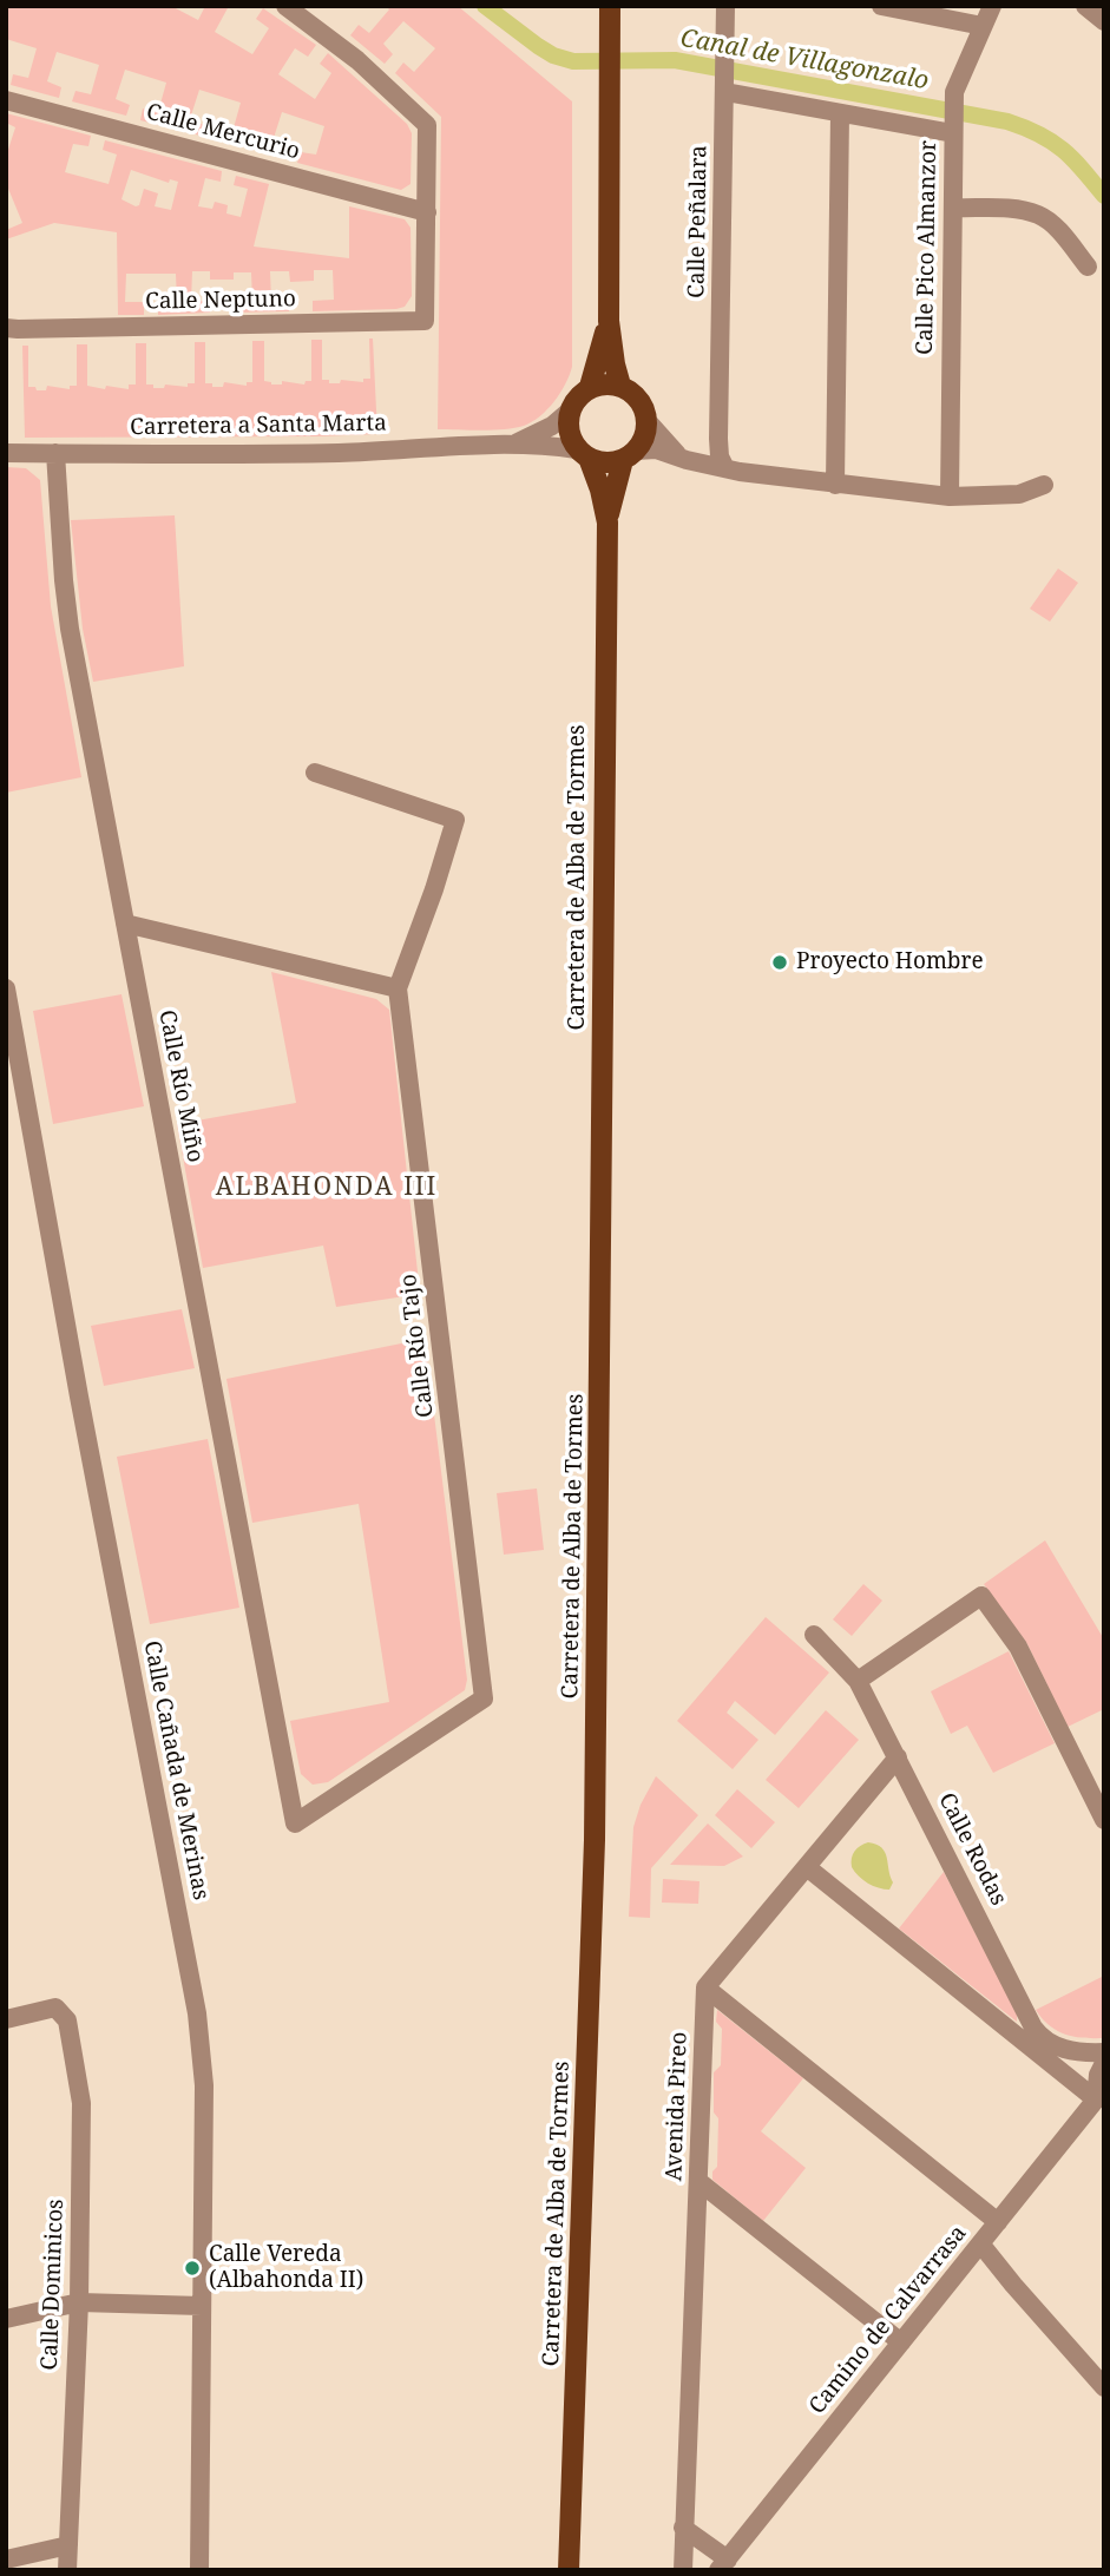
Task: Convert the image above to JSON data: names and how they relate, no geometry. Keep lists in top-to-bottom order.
{
  "streets": {
    "main road": ["Carretera de Alba de Tormes"],
    "street": [
      "Calle Mercurio",
      "Calle Peñalara",
      "Calle Pico Almanzor",
      "Calle Neptuno",
      "Carretera a Santa Marta",
      "Calle Río Miño",
      "Calle Río Tajo",
      "Calle Cañada de Merinas",
      "Calle Rodas",
      "Avenida Pireo",
      "Calle Dominicos",
      "Camino de Calvarrasa"
    ]
  },
  "crossings": [
    ["Calle Mercurio", "Calle Neptuno"],
    ["Carretera a Santa Marta", "Carretera de Alba de Tormes"],
    ["Carretera a Santa Marta", "Calle Río Miño"],
    ["Calle Río Miño", "Calle Río Tajo"]
  ],
  "districts": ["ALBAHONDA III"],
  "water": ["Canal de Villagonzalo"],
  "places": ["Proyecto Hombre", "Calle Vereda (Albahonda II)"]
}
